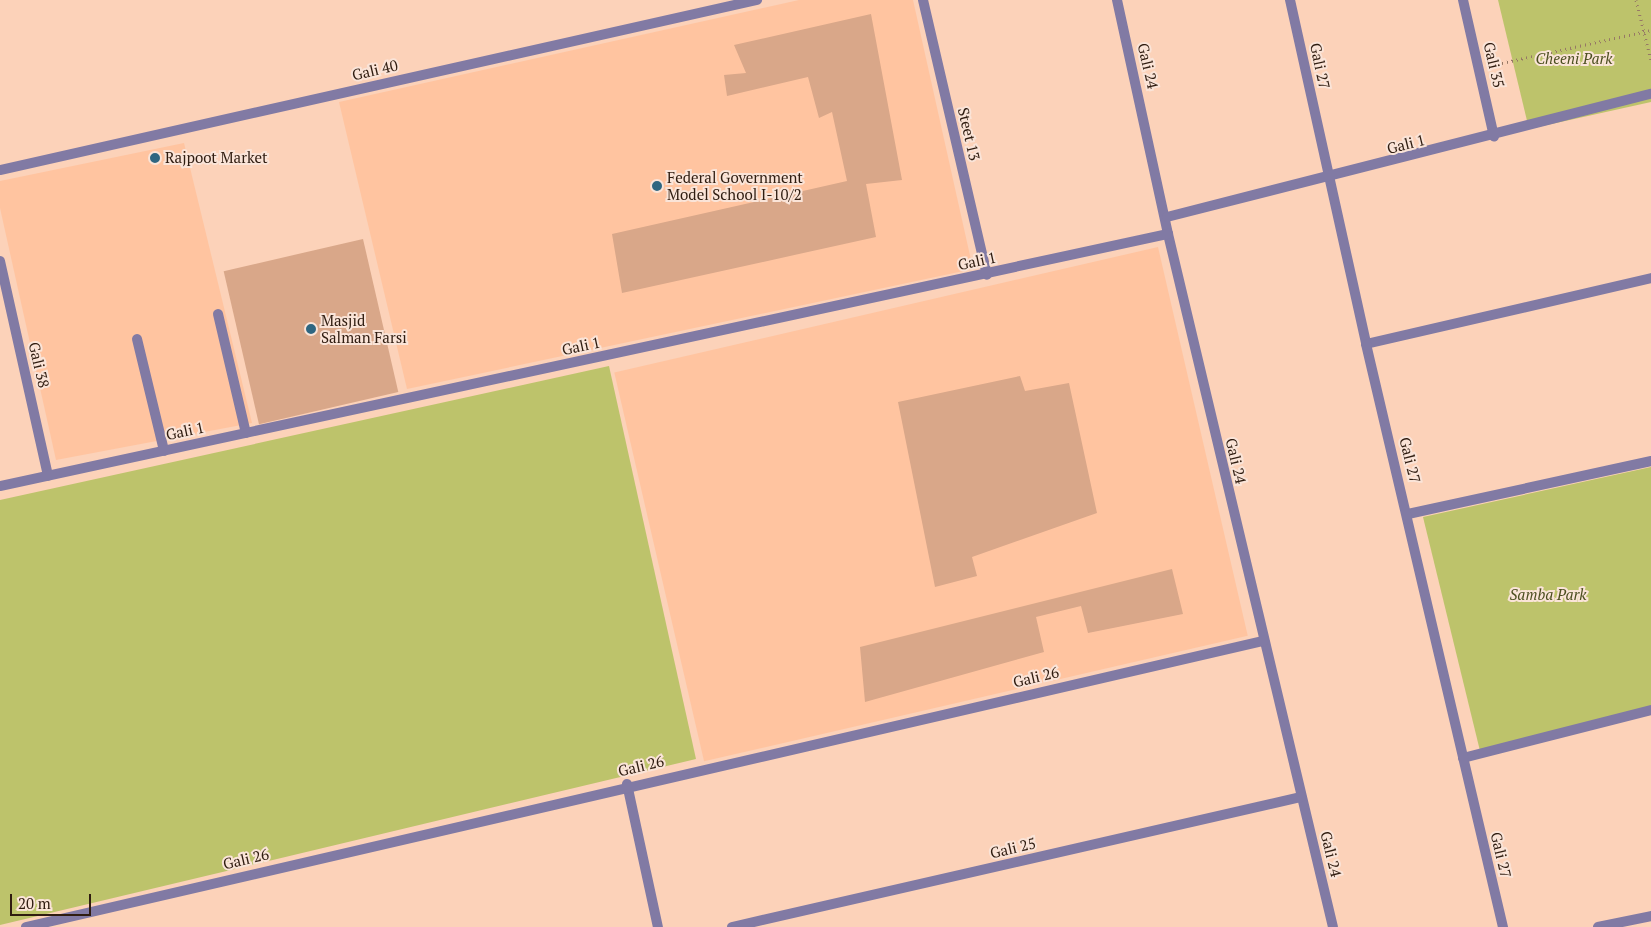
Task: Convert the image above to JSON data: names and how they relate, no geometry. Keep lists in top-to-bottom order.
{
  "streets": {
    "street": [
      "Gali 35",
      "Gali 24",
      "Gali 27",
      "Gali 40",
      "Steet 13",
      "Gali 1",
      "Gali 38",
      "Gali 26",
      "Gali 25"
    ]
  },
  "crossings": [
    ["Gali 35", "Gali 1"],
    ["Gali 24", "Gali 1"],
    ["Gali 24", "Gali 26"],
    ["Gali 24", "Gali 25"],
    ["Gali 27", "Gali 1"],
    ["Steet 13", "Gali 1"],
    ["Gali 1", "Gali 38"]
  ],
  "parks": ["Cheeni Park", "Samba Park"],
  "places": ["Rajpoot Market", "Federal Government Model School I-10/2", "Masjid Salman Farsi"],
  "scale_bar": "20 m"
}
